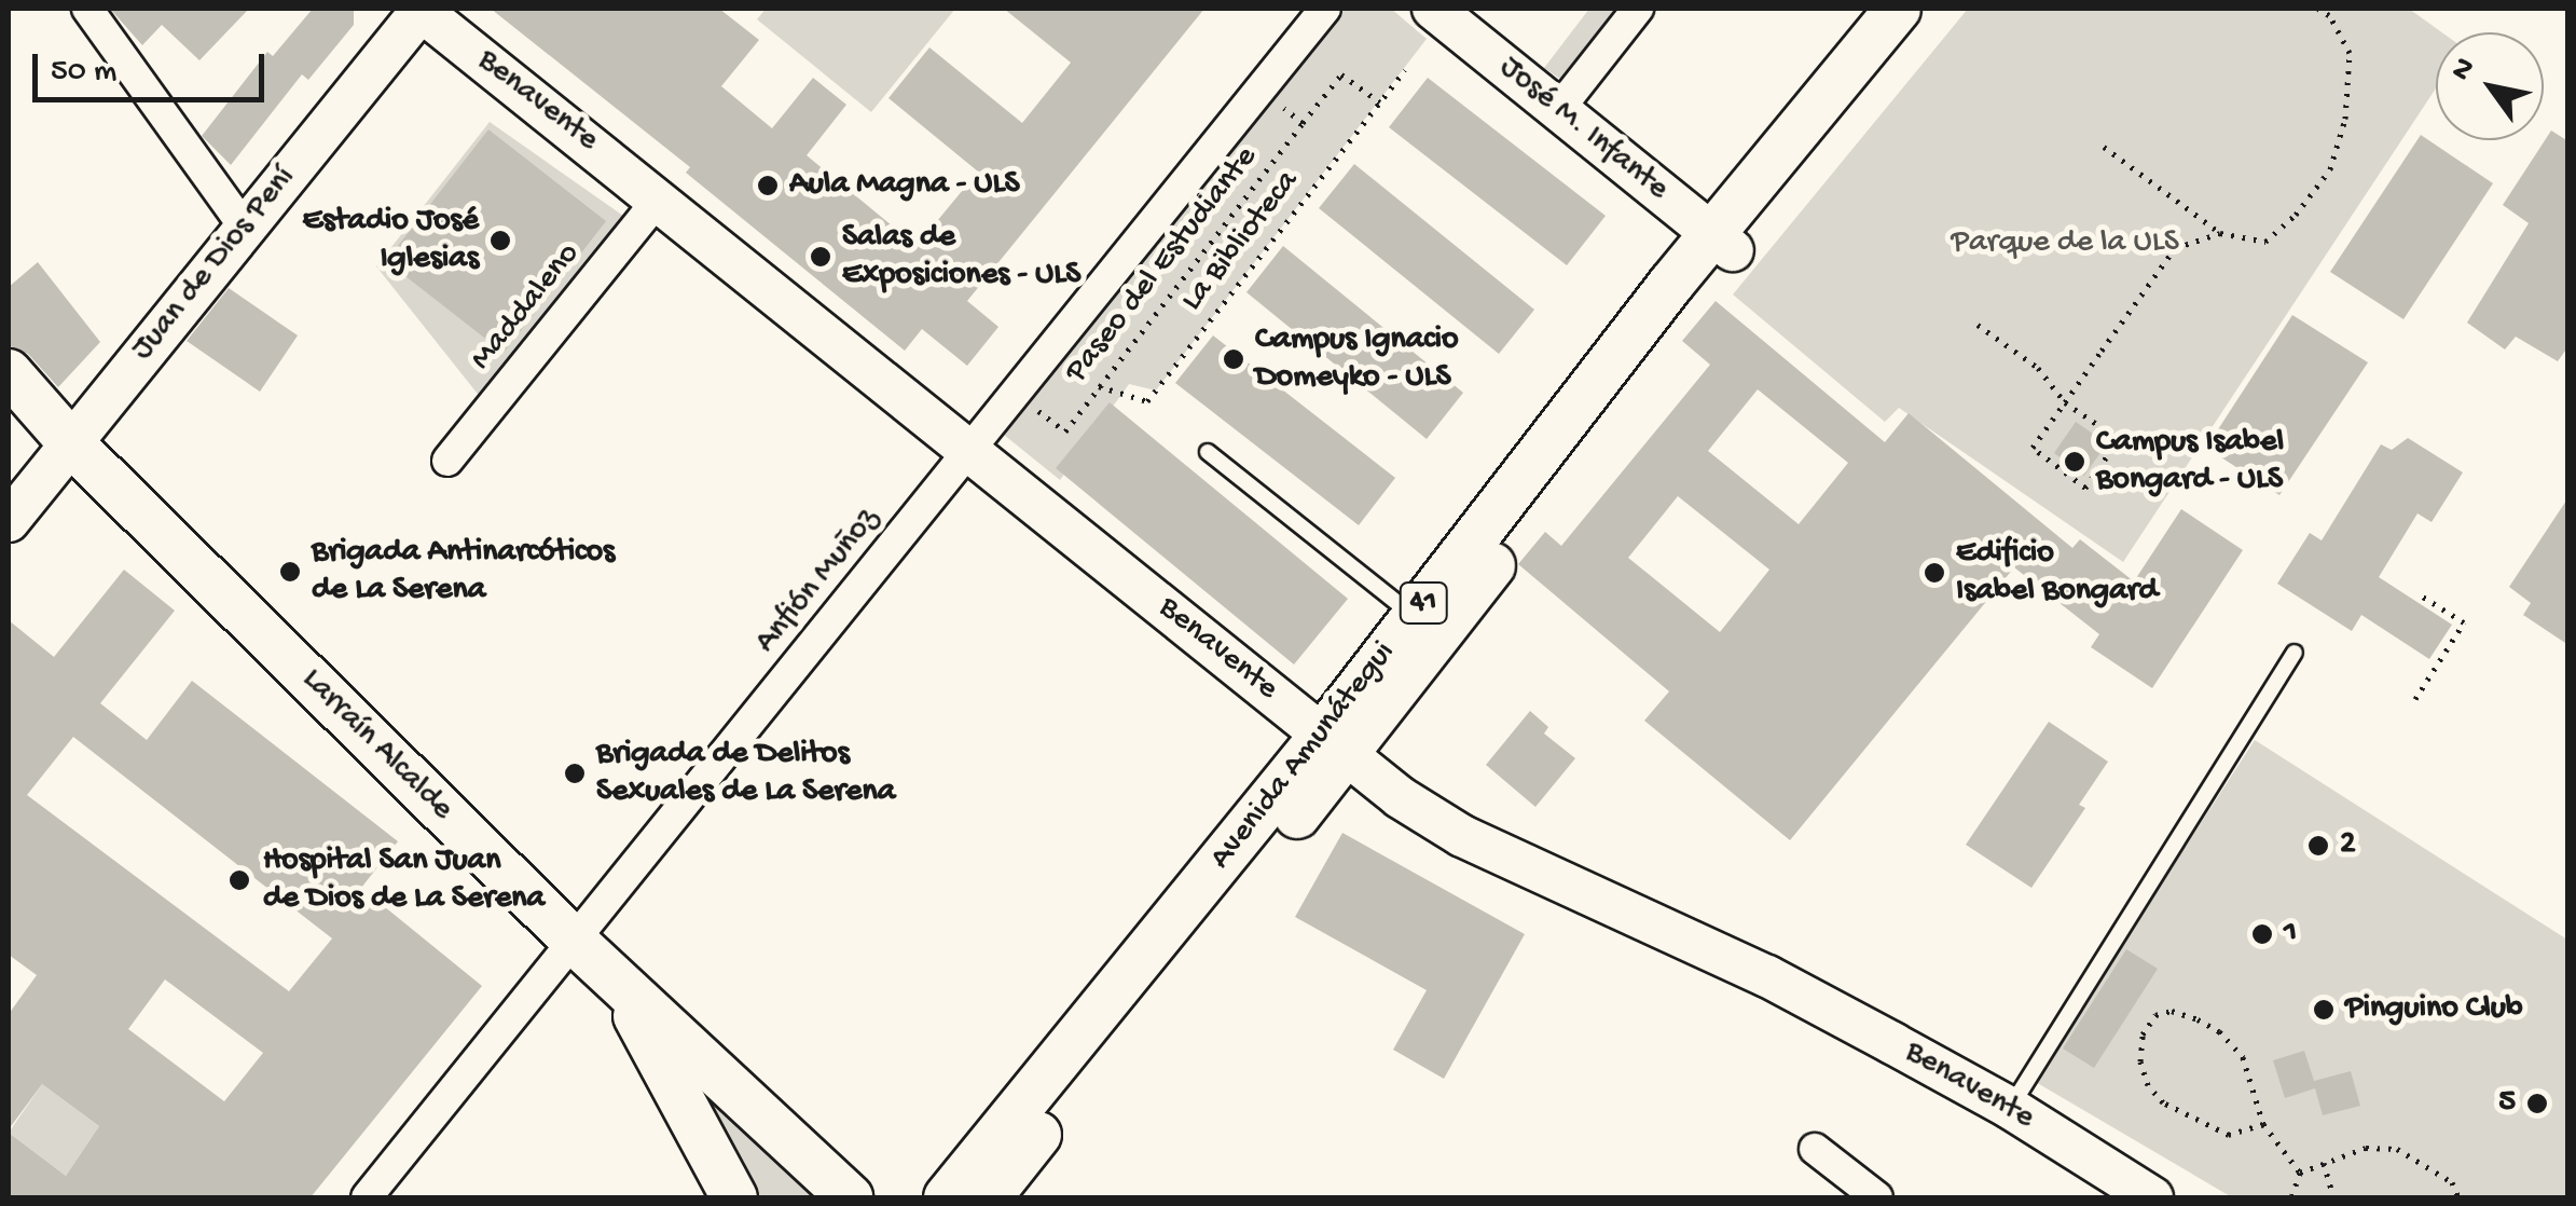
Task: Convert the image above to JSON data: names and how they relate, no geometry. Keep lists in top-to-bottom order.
{
  "streets": {
    "main road": [
      "Benavente",
      "José M. Infante",
      "Juan de Dios Pení",
      "41",
      "Larraín Alcalde",
      "Avenida Amunátegui"
    ],
    "street": ["Maddaleno", "Anfión Muñoz"],
    "path": ["La Biblioteca", "Paseo del Estudiante"]
  },
  "crossings": [
    ["Benavente", "Juan de Dios Pení"],
    ["Benavente", "Maddaleno"],
    ["Benavente", "Anfión Muñoz"],
    ["Benavente", "Avenida Amunátegui"],
    ["José M. Infante", "Avenida Amunátegui"],
    ["La Biblioteca", "Paseo del Estudiante"],
    ["Juan de Dios Pení", "Larraín Alcalde"],
    ["Paseo del Estudiante", "Anfión Muñoz"],
    ["Anfión Muñoz", "Larraín Alcalde"]
  ],
  "parks": ["Parque de la ULS"],
  "places": [
    "Aula Magna - ULS",
    "Estadio José Iglesias",
    "Salas de Exposiciones - ULS",
    "Campus Ignacio Domeyko - ULS",
    "Campus Isabel Bongard - ULS",
    "Brigada Antinarcóticos de La Serena",
    "Edificio Isabel Bongard",
    "Brigada de Delitos Sexuales de La Serena",
    "2",
    "Hospital San Juan de Dios de La Serena",
    "1",
    "Pinguino Club",
    "5"
  ],
  "scale_bar": "50 m",
  "north": "top left"
}
